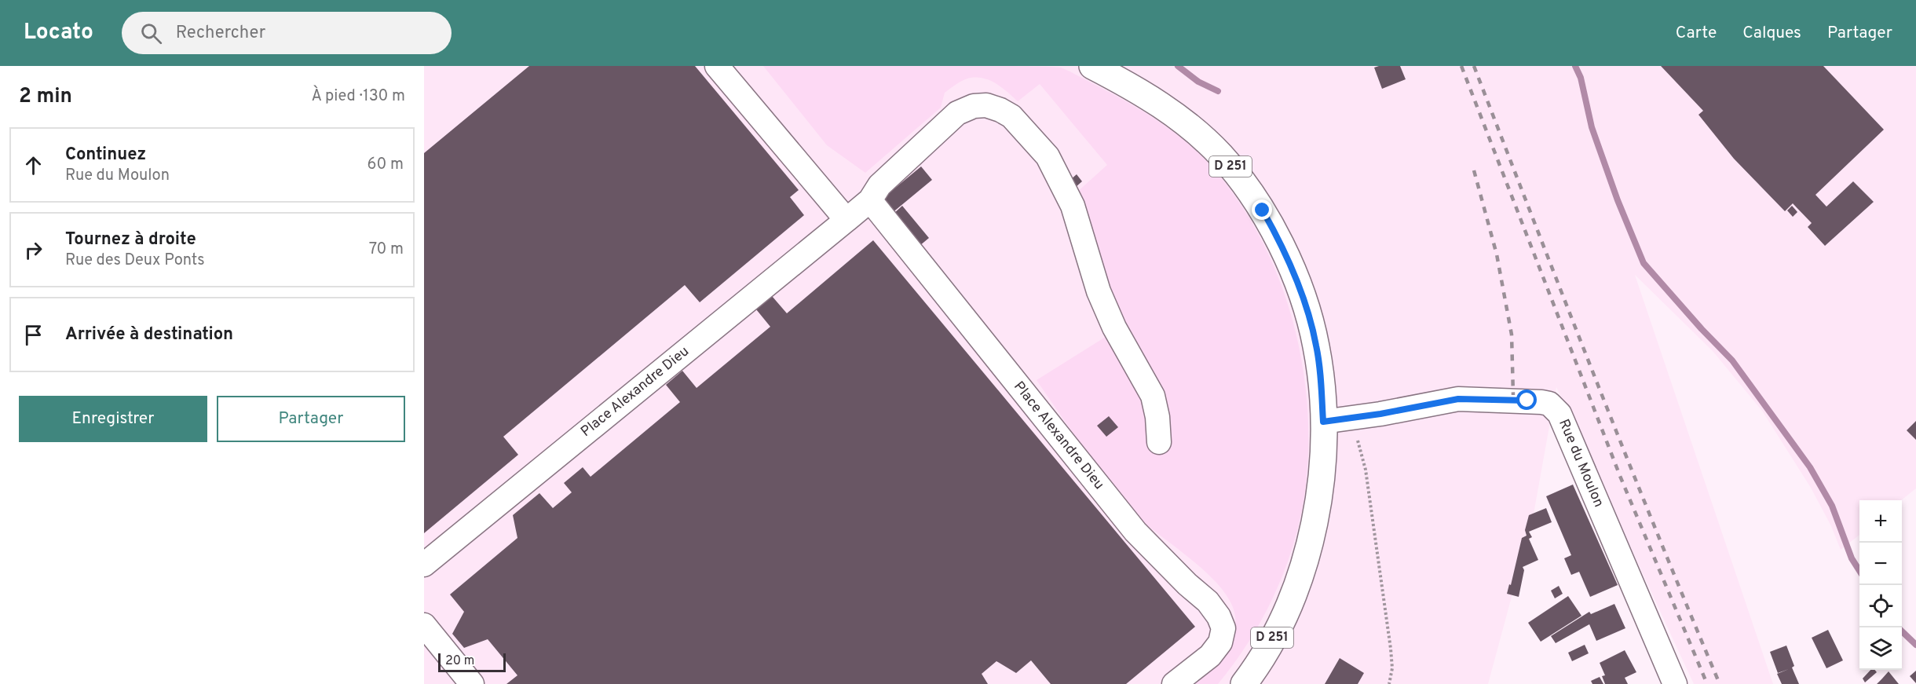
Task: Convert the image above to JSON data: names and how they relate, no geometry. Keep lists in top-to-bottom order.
{
  "streets": {
    "main road": ["D 251"],
    "street": ["Place Alexandre Dieu", "Rue du Moulon"]
  },
  "crossings": [
    ["D 251", "Rue du Moulon"]
  ],
  "scale_bar": "20 m",
  "page": {
    "header": "Locato",
    "search": "Rechercher",
    "nav": ["Carte", "Calques", "Partager"],
    "heading": ["2 min", "À pied · 130 m"],
    "list": [
      ["Continuez", "Rue du Moulon", "60 m"],
      ["Tournez à droite", "Rue des Deux Ponts", "70 m"],
      "Arrivée à destination"
    ],
    "buttons": ["Enregistrer", "Partager"],
    "map_buttons": ["+", "−"],
    "scale": "20 m"
  }
}
